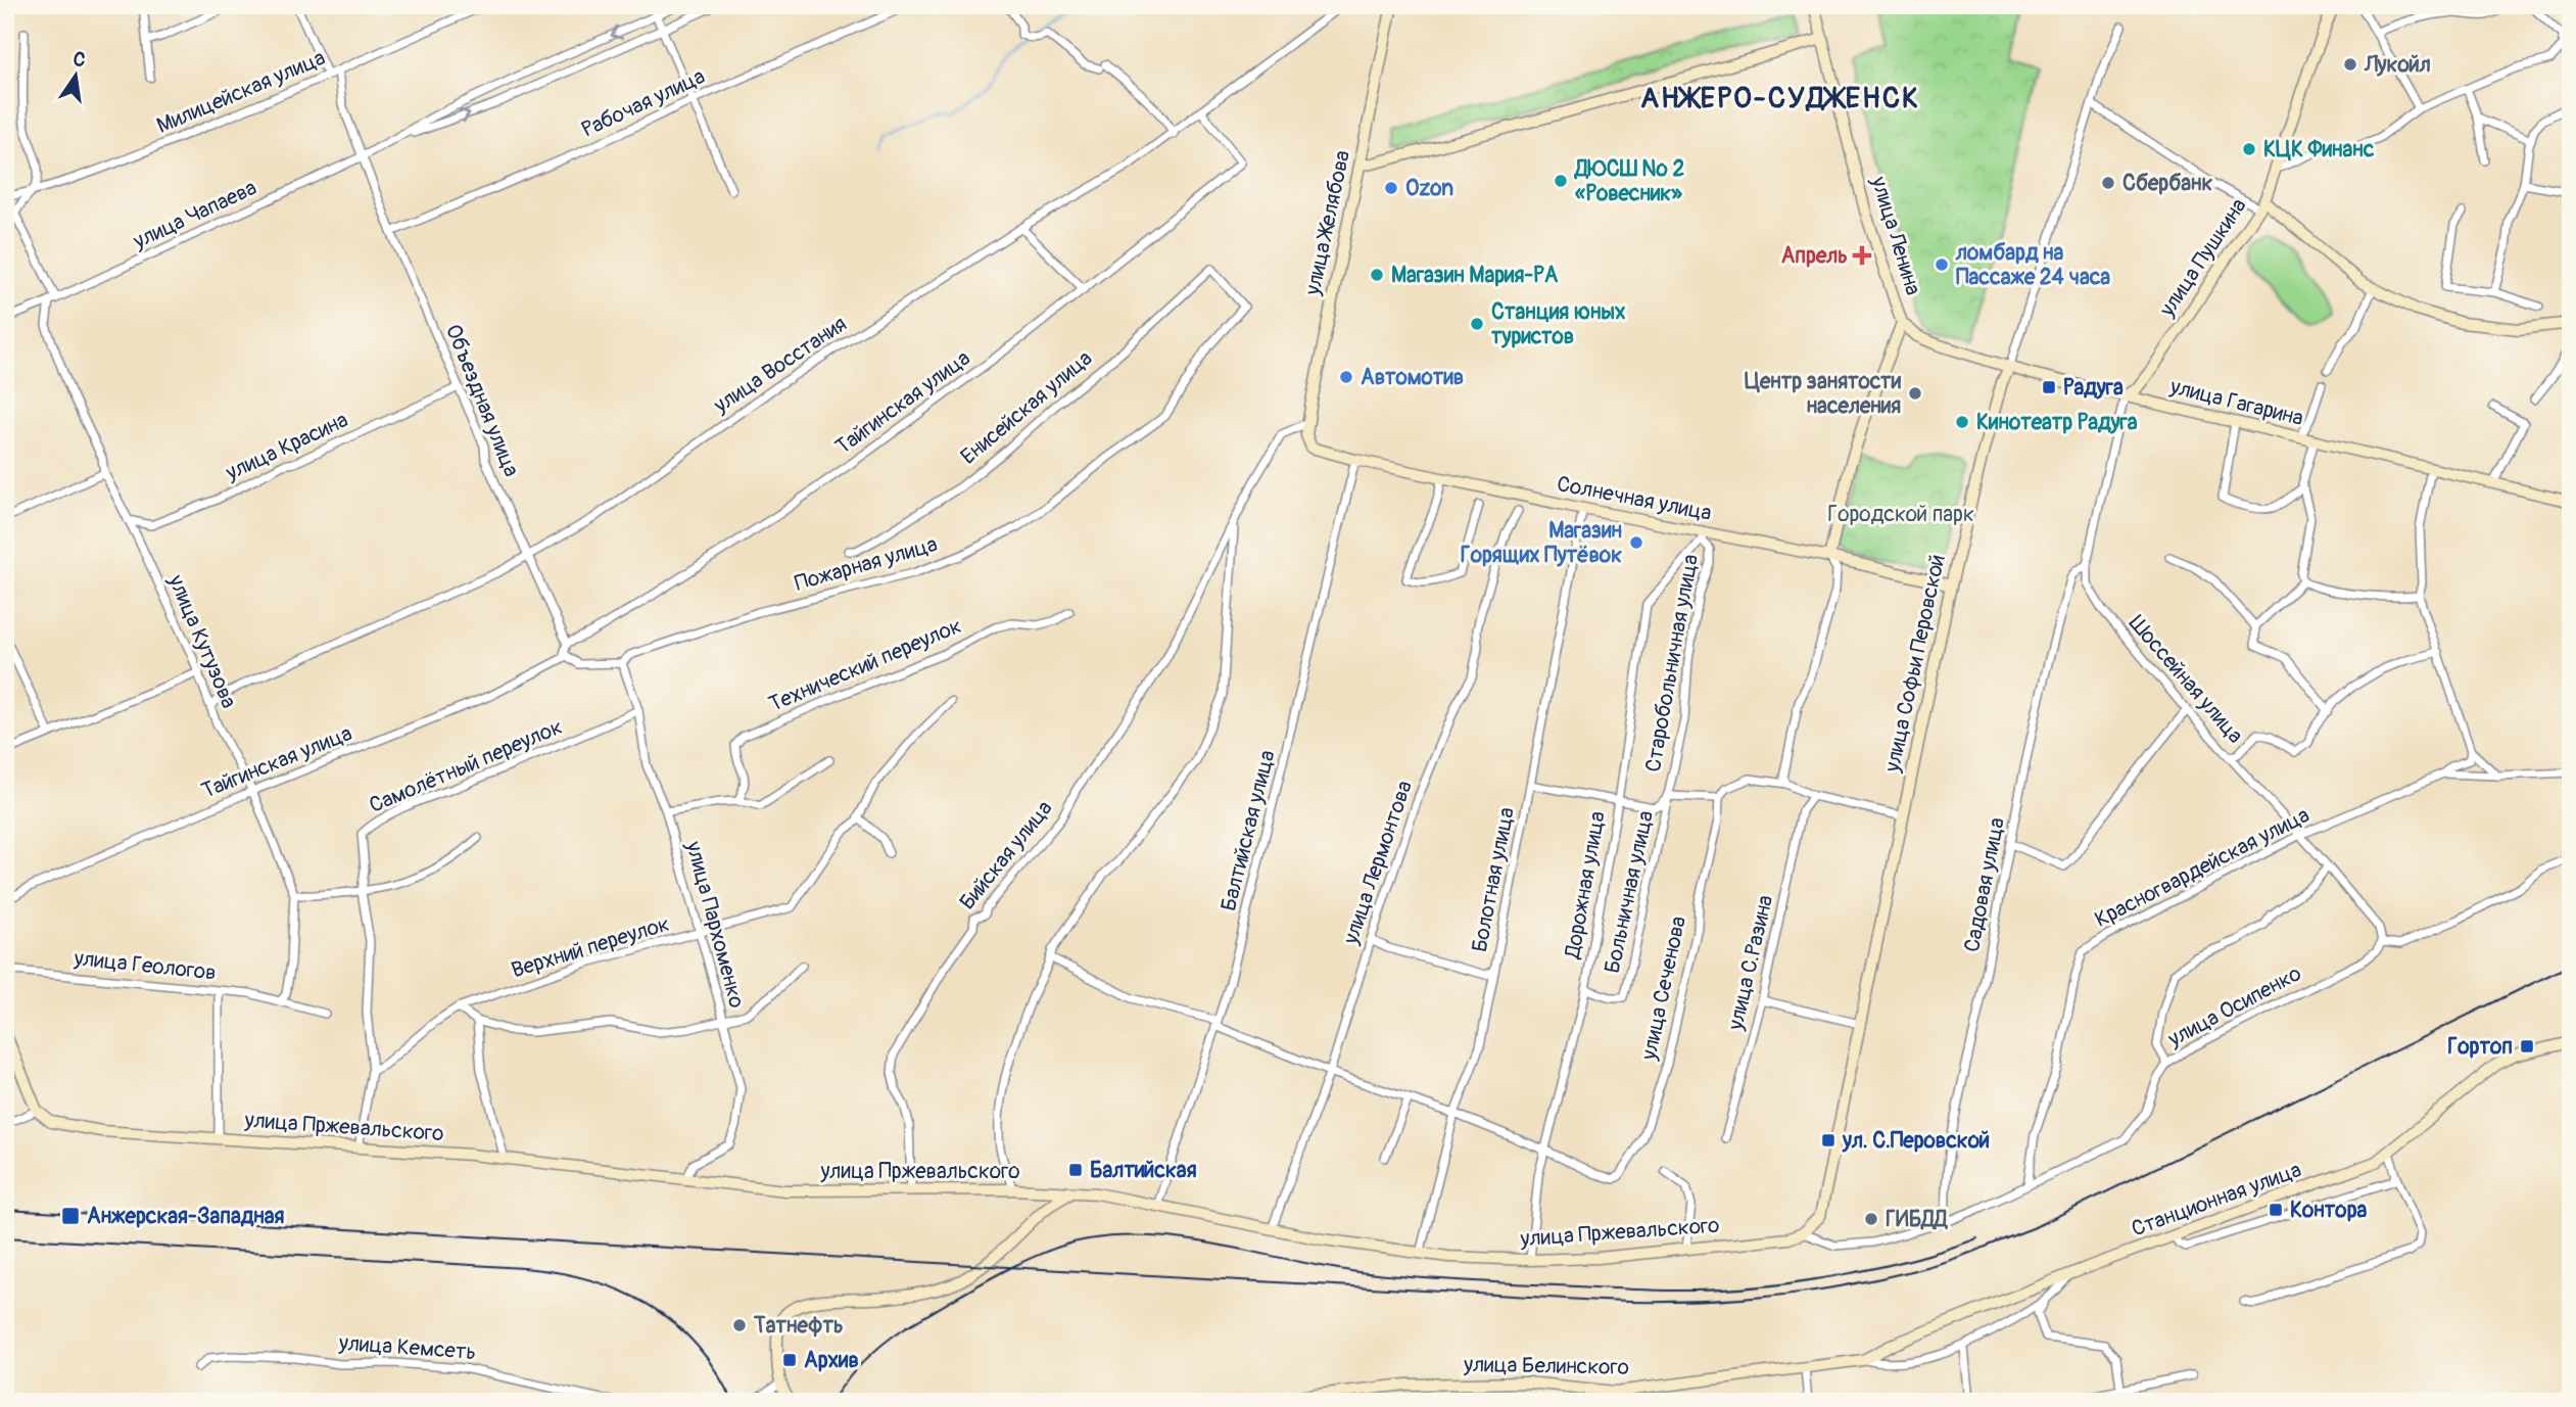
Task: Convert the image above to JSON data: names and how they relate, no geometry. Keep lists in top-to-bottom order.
{
  "streets": {
    "main road": [
      "улица Желябова",
      "улица Ленина",
      "улица Пушкина",
      "улица Гагарина",
      "Солнечная улица",
      "улица Софьи Перовской",
      "улица Пржевальского",
      "Станционная улица",
      "улица Белинского"
    ],
    "street": [
      "Милицейская улица",
      "Рабочая улица",
      "улица Чапаева",
      "улица Восстания",
      "Объездная улица",
      "Тайгинская улица",
      "Енисейская улица",
      "улица Красина",
      "Пожарная улица",
      "улица Кутузова",
      "Старобольничная улица",
      "Технический переулок",
      "Шоссейная улица",
      "Самолётный переулок",
      "Балтийская улица",
      "Бийская улица",
      "улица Лермонтова",
      "Красногвардейская улица",
      "Болотная улица",
      "Дорожная улица",
      "Садовая улица",
      "Больничная улица",
      "улица Пархоменко",
      "Верхний переулок",
      "улица С.Разина",
      "улица Геологов",
      "улица Сеченова",
      "улица Осипенко",
      "улица Кемсеть"
    ]
  },
  "crossings": [
    ["Милицейская улица", "Объездная улица"],
    ["Рабочая улица", "Объездная улица"],
    ["улица Чапаева", "Объездная улица"],
    ["улица Чапаева", "улица Кутузова"],
    ["улица Желябова", "Солнечная улица"],
    ["улица Желябова", "Бийская улица"],
    ["улица Ленина", "улица Гагарина"],
    ["улица Ленина", "Солнечная улица"],
    ["улица Пушкина", "улица Гагарина"],
    ["улица Пушкина", "Шоссейная улица"],
    ["улица Восстания", "Объездная улица"],
    ["улица Восстания", "Тайгинская улица"],
    ["улица Восстания", "улица Кутузова"],
    ["Объездная улица", "Тайгинская улица"],
    ["Объездная улица", "улица Красина"],
    ["Тайгинская улица", "Пожарная улица"],
    ["Тайгинская улица", "улица Кутузова"],
    ["улица Гагарина", "улица Софьи Перовской"],
    ["улица Гагарина", "Шоссейная улица"],
    ["Енисейская улица", "Пожарная улица"],
    ["улица Красина", "улица Кутузова"],
    ["Солнечная улица", "Старобольничная улица"],
    ["Солнечная улица", "улица Софьи Перовской"],
    ["Солнечная улица", "Балтийская улица"],
    ["Солнечная улица", "Болотная улица"],
    ["Солнечная улица", "Дорожная улица"],
    ["Пожарная улица", "улица Пархоменко"],
    ["улица Кутузова", "улица Геологов"],
    ["Старобольничная улица", "Дорожная улица"],
    ["Старобольничная улица", "Больничная улица"],
    ["улица Софьи Перовской", "улица Пржевальского"],
    ["Шоссейная улица", "Красногвардейская улица"],
    ["Шоссейная улица", "Садовая улица"],
    ["Шоссейная улица", "улица Осипенко"],
    ["Самолётный переулок", "улица Пархоменко"],
    ["Самолётный переулок", "улица Пржевальского"],
    ["Балтийская улица", "улица Пржевальского"],
    ["Бийская улица", "улица Пржевальского"],
    ["улица Лермонтова", "улица Пржевальского"],
    ["Болотная улица", "улица Пржевальского"],
    ["Дорожная улица", "Больничная улица"],
    ["Дорожная улица", "улица Сеченова"],
    ["Дорожная улица", "улица Пржевальского"],
    ["улица Пархоменко", "Верхний переулок"],
    ["улица Пархоменко", "улица Пржевальского"],
    ["Станционная улица", "улица Белинского"]
  ],
  "districts": ["АНЖЕРО-СУДЖЕНСК"],
  "parks": ["Городской парк"],
  "places": {
    "other": [
      "Лукойл",
      "КЦК Финанс",
      "ДЮСШ № 2 «Ровесник»",
      "Сбербанк",
      "Ozon",
      "ломбард на Пассаже 24 часа",
      "Магазин Мария-РА",
      "Станция юных туристов",
      "Автомотив",
      "Центр занятости населения",
      "Кинотеатр Радуга",
      "Магазин Горящих Путёвок",
      "ГИБДД",
      "Татнефть"
    ],
    "health": ["Апрель"],
    "transit": [
      "Радуга",
      "Гортоп",
      "ул. С.Перовской",
      "Балтийская",
      "Контора",
      "Анжерская-Западная",
      "Архив"
    ]
  },
  "north": "top"
}
